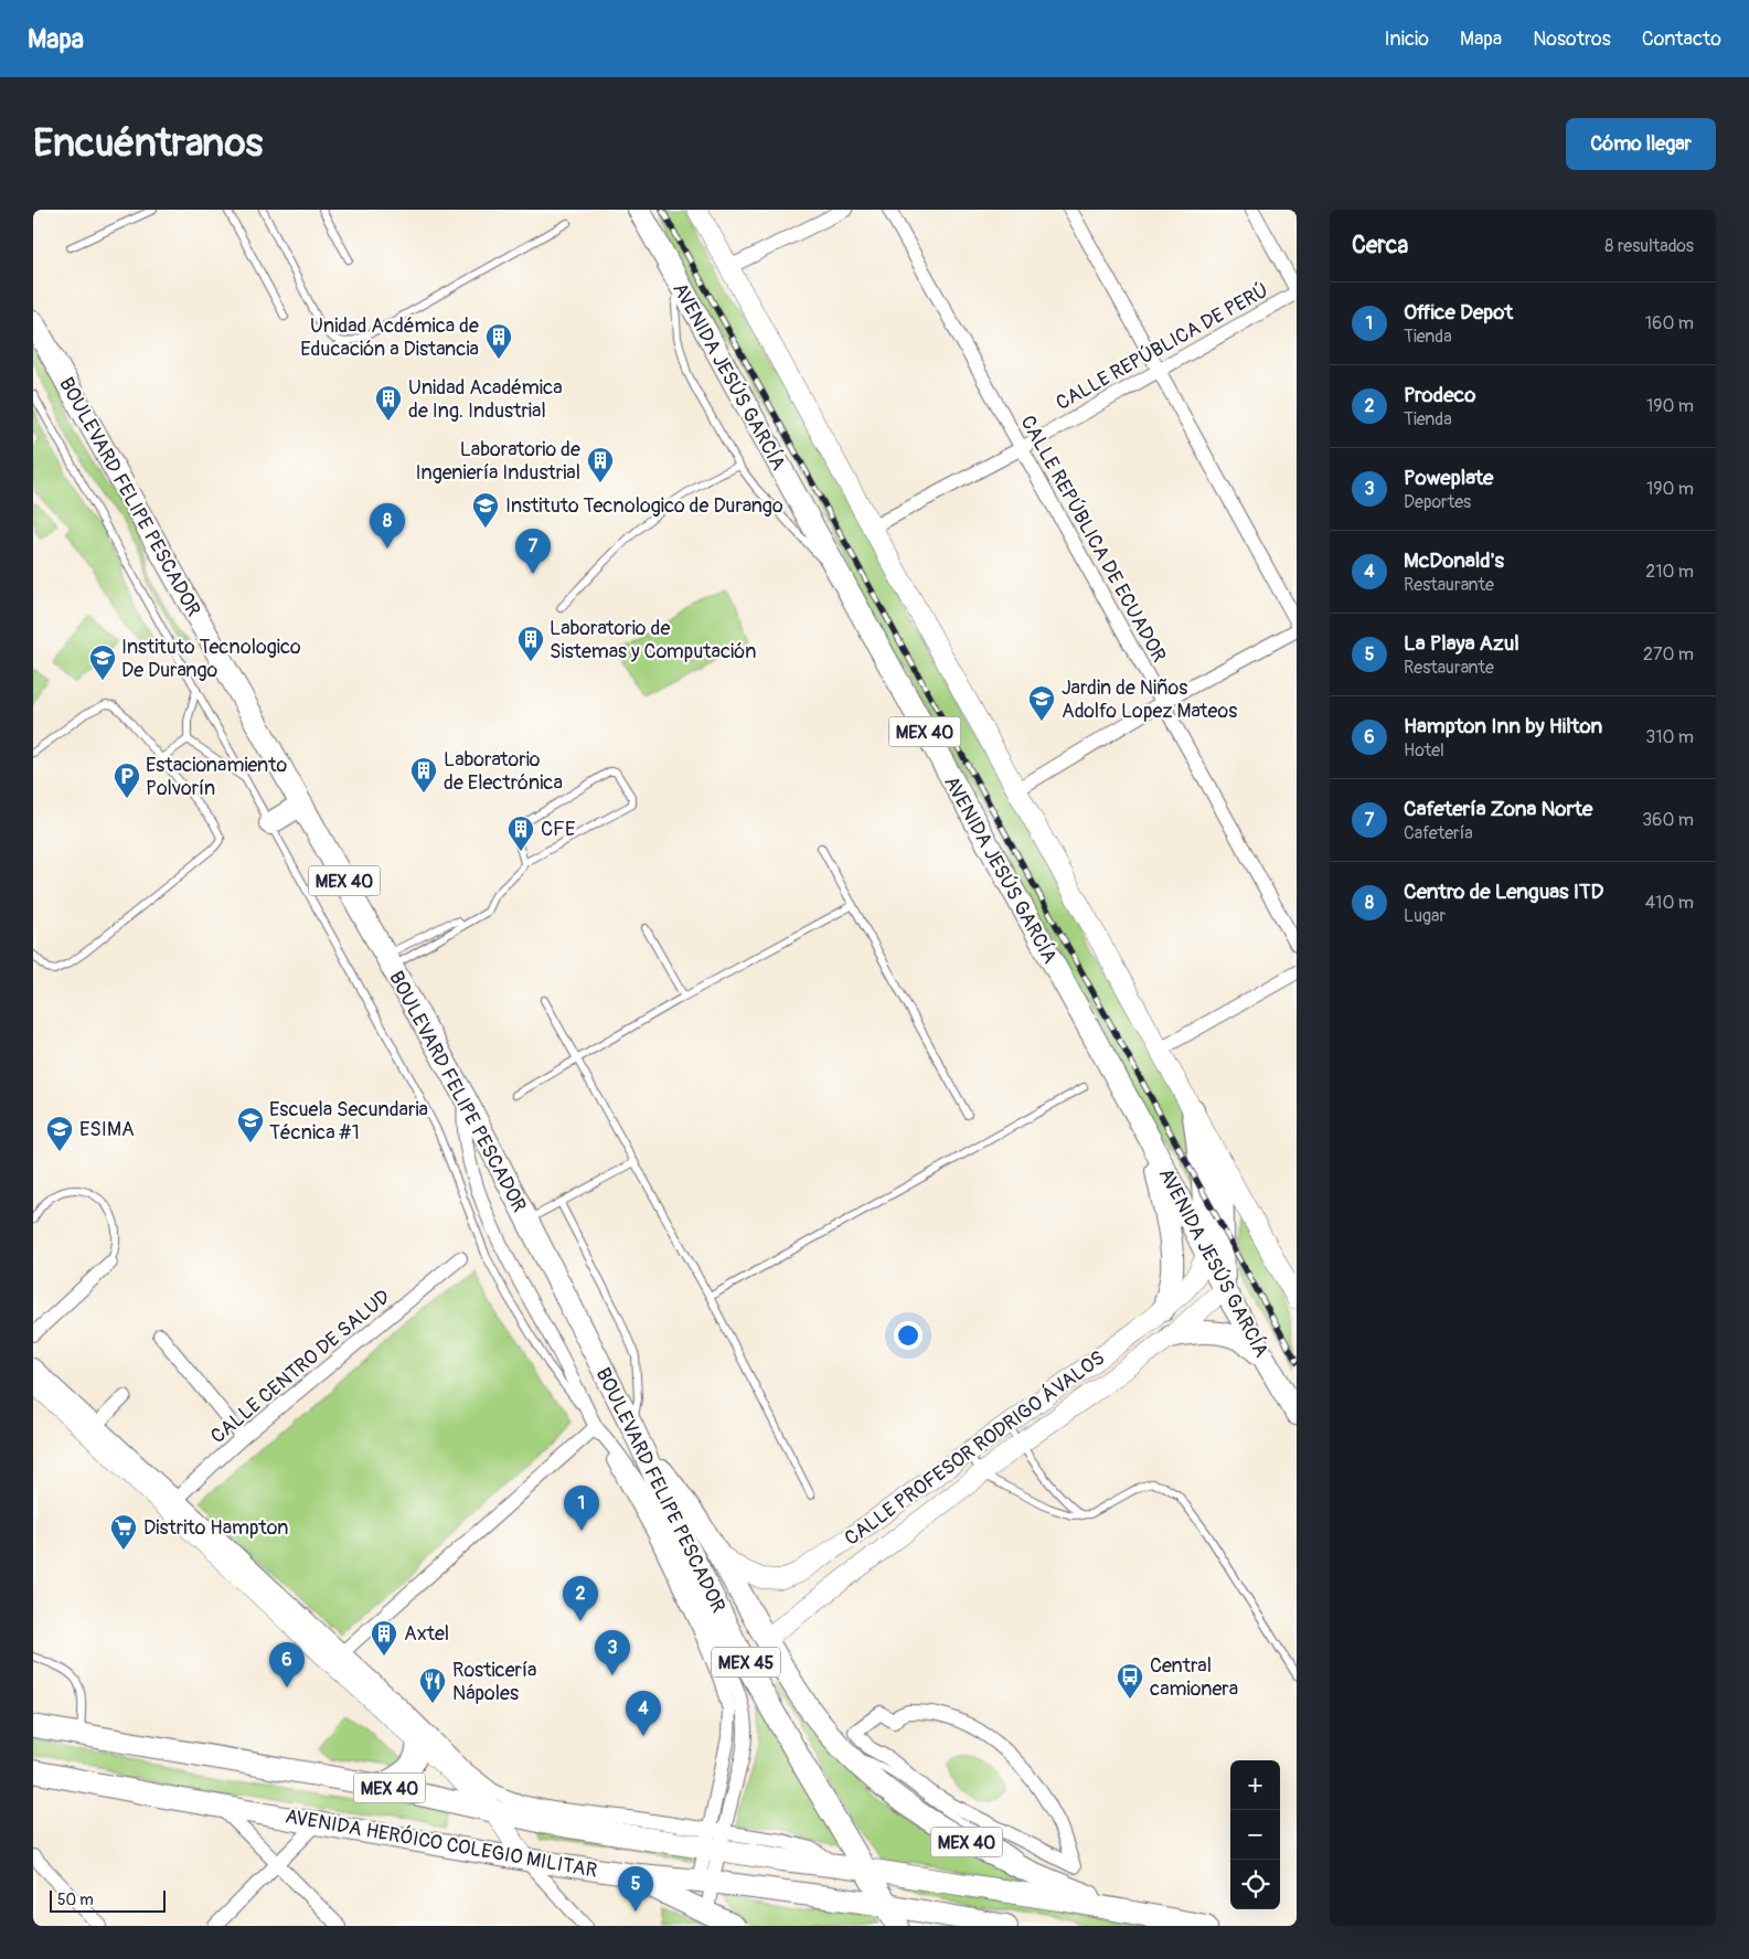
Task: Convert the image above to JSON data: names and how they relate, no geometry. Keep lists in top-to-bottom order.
{
  "streets": {
    "main road": [
      "AVENIDA JESÚS GARCÍA",
      "BOULEVARD FELIPE PESCADOR",
      "MEX 40",
      "MEX 45",
      "AVENIDA HERÓICO COLEGIO MILITAR"
    ],
    "street": [
      "CALLE REPÚBLICA DE PERÚ",
      "CALLE REPÚBLICA DE ECUADOR",
      "CALLE CENTRO DE SALUD",
      "CALLE PROFESOR RODRIGO ÁVALOS"
    ]
  },
  "crossings": [
    ["CALLE REPÚBLICA DE PERÚ", "CALLE REPÚBLICA DE ECUADOR"],
    ["AVENIDA JESÚS GARCÍA", "CALLE PROFESOR RODRIGO ÁVALOS"],
    ["BOULEVARD FELIPE PESCADOR", "MEX 40"],
    ["BOULEVARD FELIPE PESCADOR", "MEX 45"],
    ["BOULEVARD FELIPE PESCADOR", "AVENIDA HERÓICO COLEGIO MILITAR"],
    ["MEX 40", "CALLE PROFESOR RODRIGO ÁVALOS"],
    ["MEX 40", "MEX 45"],
    ["MEX 40", "AVENIDA HERÓICO COLEGIO MILITAR"],
    ["MEX 45", "AVENIDA HERÓICO COLEGIO MILITAR"]
  ],
  "places": {
    "building": [
      "Unidad Acdémica de Educación a Distancia",
      "Unidad Académica de Ing. Industrial",
      "Laboratorio de Ingeniería Industrial",
      "Laboratorio de Sistemas y Computación",
      "Laboratorio de Electrónica",
      "CFE",
      "Axtel"
    ],
    "school or university": [
      "Instituto Tecnologico de Durango",
      "Instituto Tecnologico De Durango",
      "Jardin de Niños Adolfo Lopez Mateos",
      "Escuela Secundaria Técnica #1",
      "ESIMA"
    ],
    "parking": ["Estacionamiento Polvorín"],
    "supermarket": ["Distrito Hampton"],
    "bus stop": ["Central camionera"],
    "restaurant": ["Rosticería Nápoles"]
  },
  "scale_bar": "50 m",
  "page": {
    "header": "Mapa",
    "nav": [
      "Inicio",
      "Mapa",
      "Nosotros",
      "Contacto"
    ],
    "buttons": "Cómo llegar",
    "title": "Encuéntranos",
    "heading": ["Cerca", "8 resultados"],
    "list": [
      {
        "mark": "1",
        "name": "Office Depot",
        "note": "Tienda",
        "value": "160 m"
      },
      {
        "mark": "2",
        "name": "Prodeco",
        "note": "Tienda",
        "value": "190 m"
      },
      {
        "mark": "3",
        "name": "Poweplate",
        "note": "Deportes",
        "value": "190 m"
      },
      {
        "mark": "4",
        "name": "McDonald's",
        "note": "Restaurante",
        "value": "210 m"
      },
      {
        "mark": "5",
        "name": "La Playa Azul",
        "note": "Restaurante",
        "value": "270 m"
      },
      {
        "mark": "6",
        "name": "Hampton Inn by Hilton",
        "note": "Hotel",
        "value": "310 m"
      },
      {
        "mark": "7",
        "name": "Cafetería Zona Norte",
        "note": "Cafetería",
        "value": "360 m"
      },
      {
        "mark": "8",
        "name": "Centro de Lenguas ITD",
        "note": "Lugar",
        "value": "410 m"
      }
    ],
    "pins": [
      "8",
      "7",
      "1",
      "2",
      "3",
      "6",
      "4",
      "5"
    ],
    "map_buttons": ["+", "−"],
    "scale": "50 m"
  }
}
